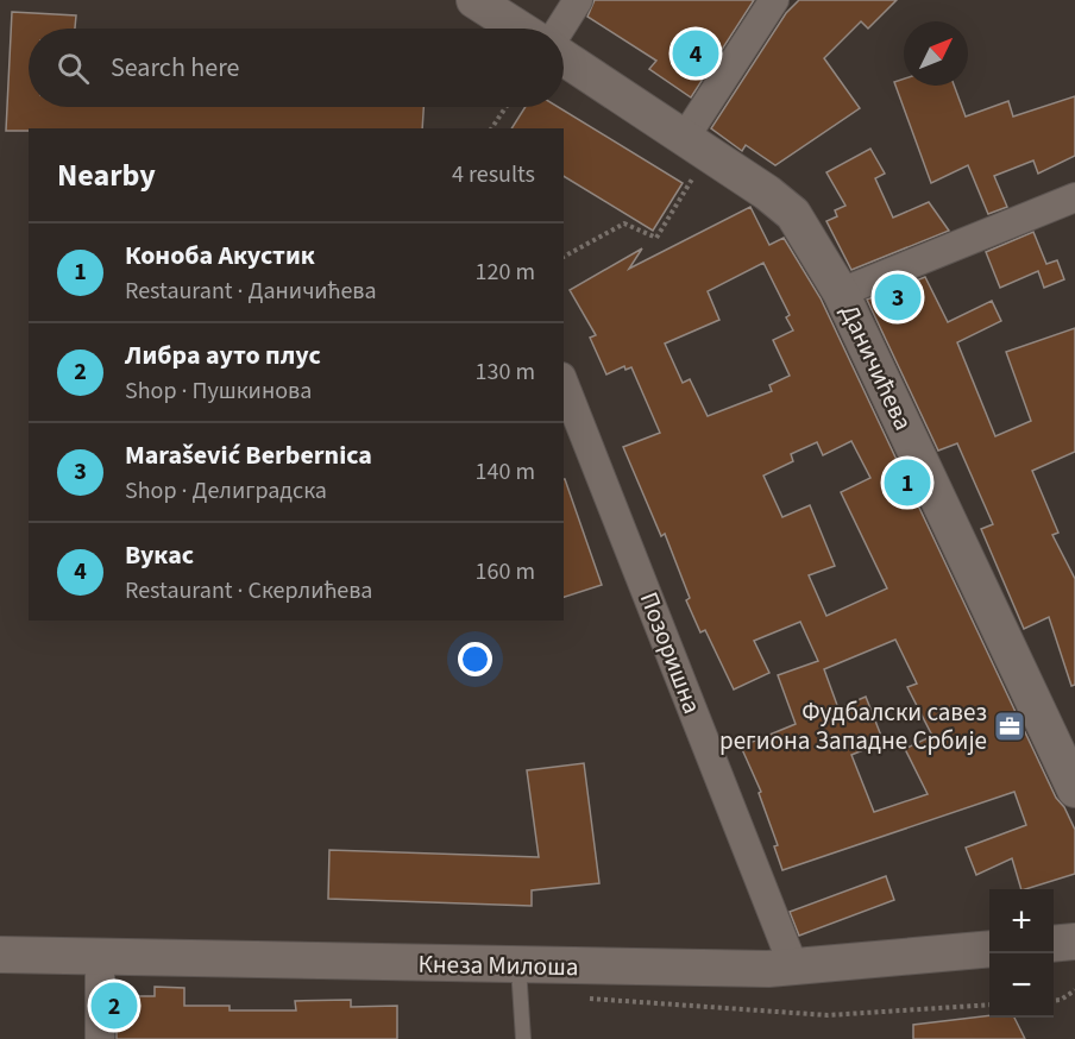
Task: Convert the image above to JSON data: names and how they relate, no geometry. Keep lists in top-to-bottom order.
{
  "streets": {
    "street": ["Даничићева", "Позоришна", "Кнеза Милоша"]
  },
  "crossings": [
    ["Позоришна", "Кнеза Милоша"]
  ],
  "places": {
    "office": ["Фудбалски савез региона Западне Србије"]
  },
  "north": "top right",
  "page": {
    "pins": [
      "4",
      "3",
      "1",
      "2"
    ],
    "search": "Search here",
    "heading": ["Nearby", "4 results"],
    "list": [
      {
        "mark": "1",
        "name": "Коноба Акустик",
        "note": "Restaurant · Даничићева",
        "value": "120 m"
      },
      {
        "mark": "2",
        "name": "Либра ауто плус",
        "note": "Shop · Пушкинова",
        "value": "130 m"
      },
      {
        "mark": "3",
        "name": "Marašević Berbernica",
        "note": "Shop · Делиградска",
        "value": "140 m"
      },
      {
        "mark": "4",
        "name": "Вукас",
        "note": "Restaurant · Скерлићева",
        "value": "160 m"
      }
    ],
    "map_buttons": ["+", "−"]
  }
}
